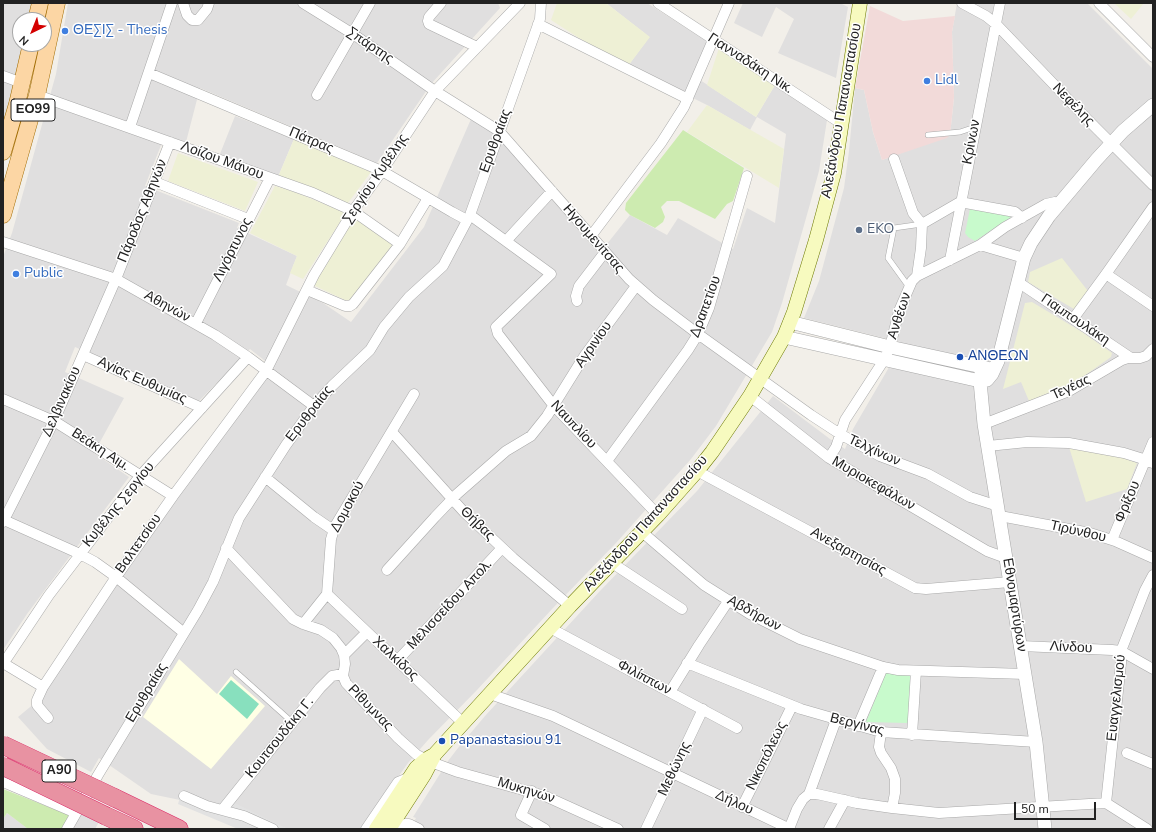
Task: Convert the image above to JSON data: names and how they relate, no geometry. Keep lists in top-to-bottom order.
{
  "streets": {
    "highway": ["Α90"],
    "main road": ["ΕΟ99", "Αλεξάνδρου Παπαναστασίου"],
    "street": [
      "Σπάρτης",
      "Γιανναδάκη Νικ.",
      "Νεφέλης",
      "Πάτρας",
      "Ερυθραίας",
      "Κρίνων",
      "Λοίζου Μάνου",
      "Σεργίου Κυβέλης",
      "Πάροδος Αθηνών",
      "Ηγουμενίτσας",
      "Λιγόρτυνος",
      "Αθηνών",
      "Δραπετίου",
      "Ανθέων",
      "Γιαμπουλάκη",
      "Αγρινίου",
      "Αγίας Ευθυμίας",
      "Τεγέας",
      "Δελβινακίου",
      "Ναυπλίου",
      "Βεάκη Αιμ.",
      "Τελχίνων",
      "Μυριοκεφάλων",
      "Φρίξου",
      "Κυβέλης Σεργίου",
      "Δομοκού",
      "Θήβας",
      "Τιρύνθου",
      "Βαλτετσίου",
      "Ανεξαρτησίας",
      "Μελισσείδου Απολ.",
      "Εθνομαρτύρων",
      "Αβδήρων",
      "Λίνδου",
      "Χαλκίδος",
      "Φιλίππων",
      "Ευαγγελισμού",
      "Ρίθυμνας",
      "Βεργίνας",
      "Κουτσουδάκη Γ.",
      "Νικοπόλεως",
      "Μεθώνης",
      "Μυκηνών",
      "Δήλου"
    ]
  },
  "crossings": [
    ["Σπάρτης", "Σεργίου Κυβέλης"],
    ["Σπάρτης", "Ηγουμενίτσας"],
    ["Γιανναδάκη Νικ.", "Αλεξάνδρου Παπαναστασίου"],
    ["Νεφέλης", "Κρίνων"],
    ["ΕΟ99", "Λοίζου Μάνου"],
    ["Αλεξάνδρου Παπαναστασίου", "Ηγουμενίτσας"],
    ["Αλεξάνδρου Παπαναστασίου", "Ναυπλίου"],
    ["Αλεξάνδρου Παπαναστασίου", "Τελχίνων"],
    ["Αλεξάνδρου Παπαναστασίου", "Μυριοκεφάλων"],
    ["Αλεξάνδρου Παπαναστασίου", "Θήβας"],
    ["Αλεξάνδρου Παπαναστασίου", "Ανεξαρτησίας"],
    ["Αλεξάνδρου Παπαναστασίου", "Αβδήρων"],
    ["Αλεξάνδρου Παπαναστασίου", "Χαλκίδος"],
    ["Αλεξάνδρου Παπαναστασίου", "Φιλίππων"],
    ["Αλεξάνδρου Παπαναστασίου", "Ρίθυμνας"],
    ["Αλεξάνδρου Παπαναστασίου", "Μυκηνών"],
    ["Αλεξάνδρου Παπαναστασίου", "Δήλου"],
    ["Πάτρας", "Ερυθραίας"],
    ["Πάτρας", "Σεργίου Κυβέλης"],
    ["Πάτρας", "Ναυπλίου"],
    ["Ερυθραίας", "Ηγουμενίτσας"],
    ["Ερυθραίας", "Αθηνών"],
    ["Κρίνων", "Ανθέων"],
    ["Λοίζου Μάνου", "Σεργίου Κυβέλης"],
    ["Λοίζου Μάνου", "Πάροδος Αθηνών"],
    ["Λοίζου Μάνου", "Λιγόρτυνος"],
    ["Σεργίου Κυβέλης", "Ηγουμενίτσας"],
    ["Σεργίου Κυβέλης", "Αθηνών"],
    ["Σεργίου Κυβέλης", "Βαλτετσίου"],
    ["Πάροδος Αθηνών", "Αθηνών"],
    ["Πάροδος Αθηνών", "Δελβινακίου"],
    ["Ηγουμενίτσας", "Δραπετίου"],
    ["Ηγουμενίτσας", "Αγρινίου"],
    ["Ηγουμενίτσας", "Τελχίνων"],
    ["Λιγόρτυνος", "Αθηνών"],
    ["Αθηνών", "Δελβινακίου"],
    ["Αθηνών", "Κυβέλης Σεργίου"],
    ["Αθηνών", "Βαλτετσίου"],
    ["Δραπετίου", "Ναυπλίου"],
    ["Ανθέων", "Τελχίνων"],
    ["Ανθέων", "Μυριοκεφάλων"],
    ["Γιαμπουλάκη", "Τεγέας"],
    ["Αγρινίου", "Ναυπλίου"],
    ["Αγρινίου", "Θήβας"],
    ["Αγίας Ευθυμίας", "Δελβινακίου"],
    ["Αγίας Ευθυμίας", "Κυβέλης Σεργίου"],
    ["Τεγέας", "Εθνομαρτύρων"],
    ["Δελβινακίου", "Βεάκη Αιμ."],
    ["Βεάκη Αιμ.", "Κυβέλης Σεργίου"],
    ["Βεάκη Αιμ.", "Βαλτετσίου"],
    ["Τελχίνων", "Τιρύνθου"],
    ["Τελχίνων", "Εθνομαρτύρων"],
    ["Μυριοκεφάλων", "Εθνομαρτύρων"],
    ["Φρίξου", "Τιρύνθου"],
    ["Δομοκού", "Θήβας"],
    ["Δομοκού", "Χαλκίδος"],
    ["Θήβας", "Μελισσείδου Απολ."],
    ["Τιρύνθου", "Εθνομαρτύρων"],
    ["Ανεξαρτησίας", "Εθνομαρτύρων"],
    ["Μελισσείδου Απολ.", "Χαλκίδος"],
    ["Εθνομαρτύρων", "Λίνδου"],
    ["Εθνομαρτύρων", "Βεργίνας"],
    ["Λίνδου", "Ευαγγελισμού"],
    ["Φιλίππων", "Μεθώνης"],
    ["Ρίθυμνας", "Κουτσουδάκη Γ."],
    ["Ρίθυμνας", "Μυκηνών"],
    ["Βεργίνας", "Νικοπόλεως"],
    ["Βεργίνας", "Δήλου"],
    ["Νικοπόλεως", "Δήλου"],
    ["Μεθώνης", "Δήλου"]
  ],
  "places": [
    "ΘΕΣΙΣ - Thesis",
    "Lidl",
    "EKO",
    "Public",
    "ΑΝΘΕΩΝ",
    "Papanastasiou 91"
  ],
  "scale_bar": "50 m",
  "north": "bottom left"
}
